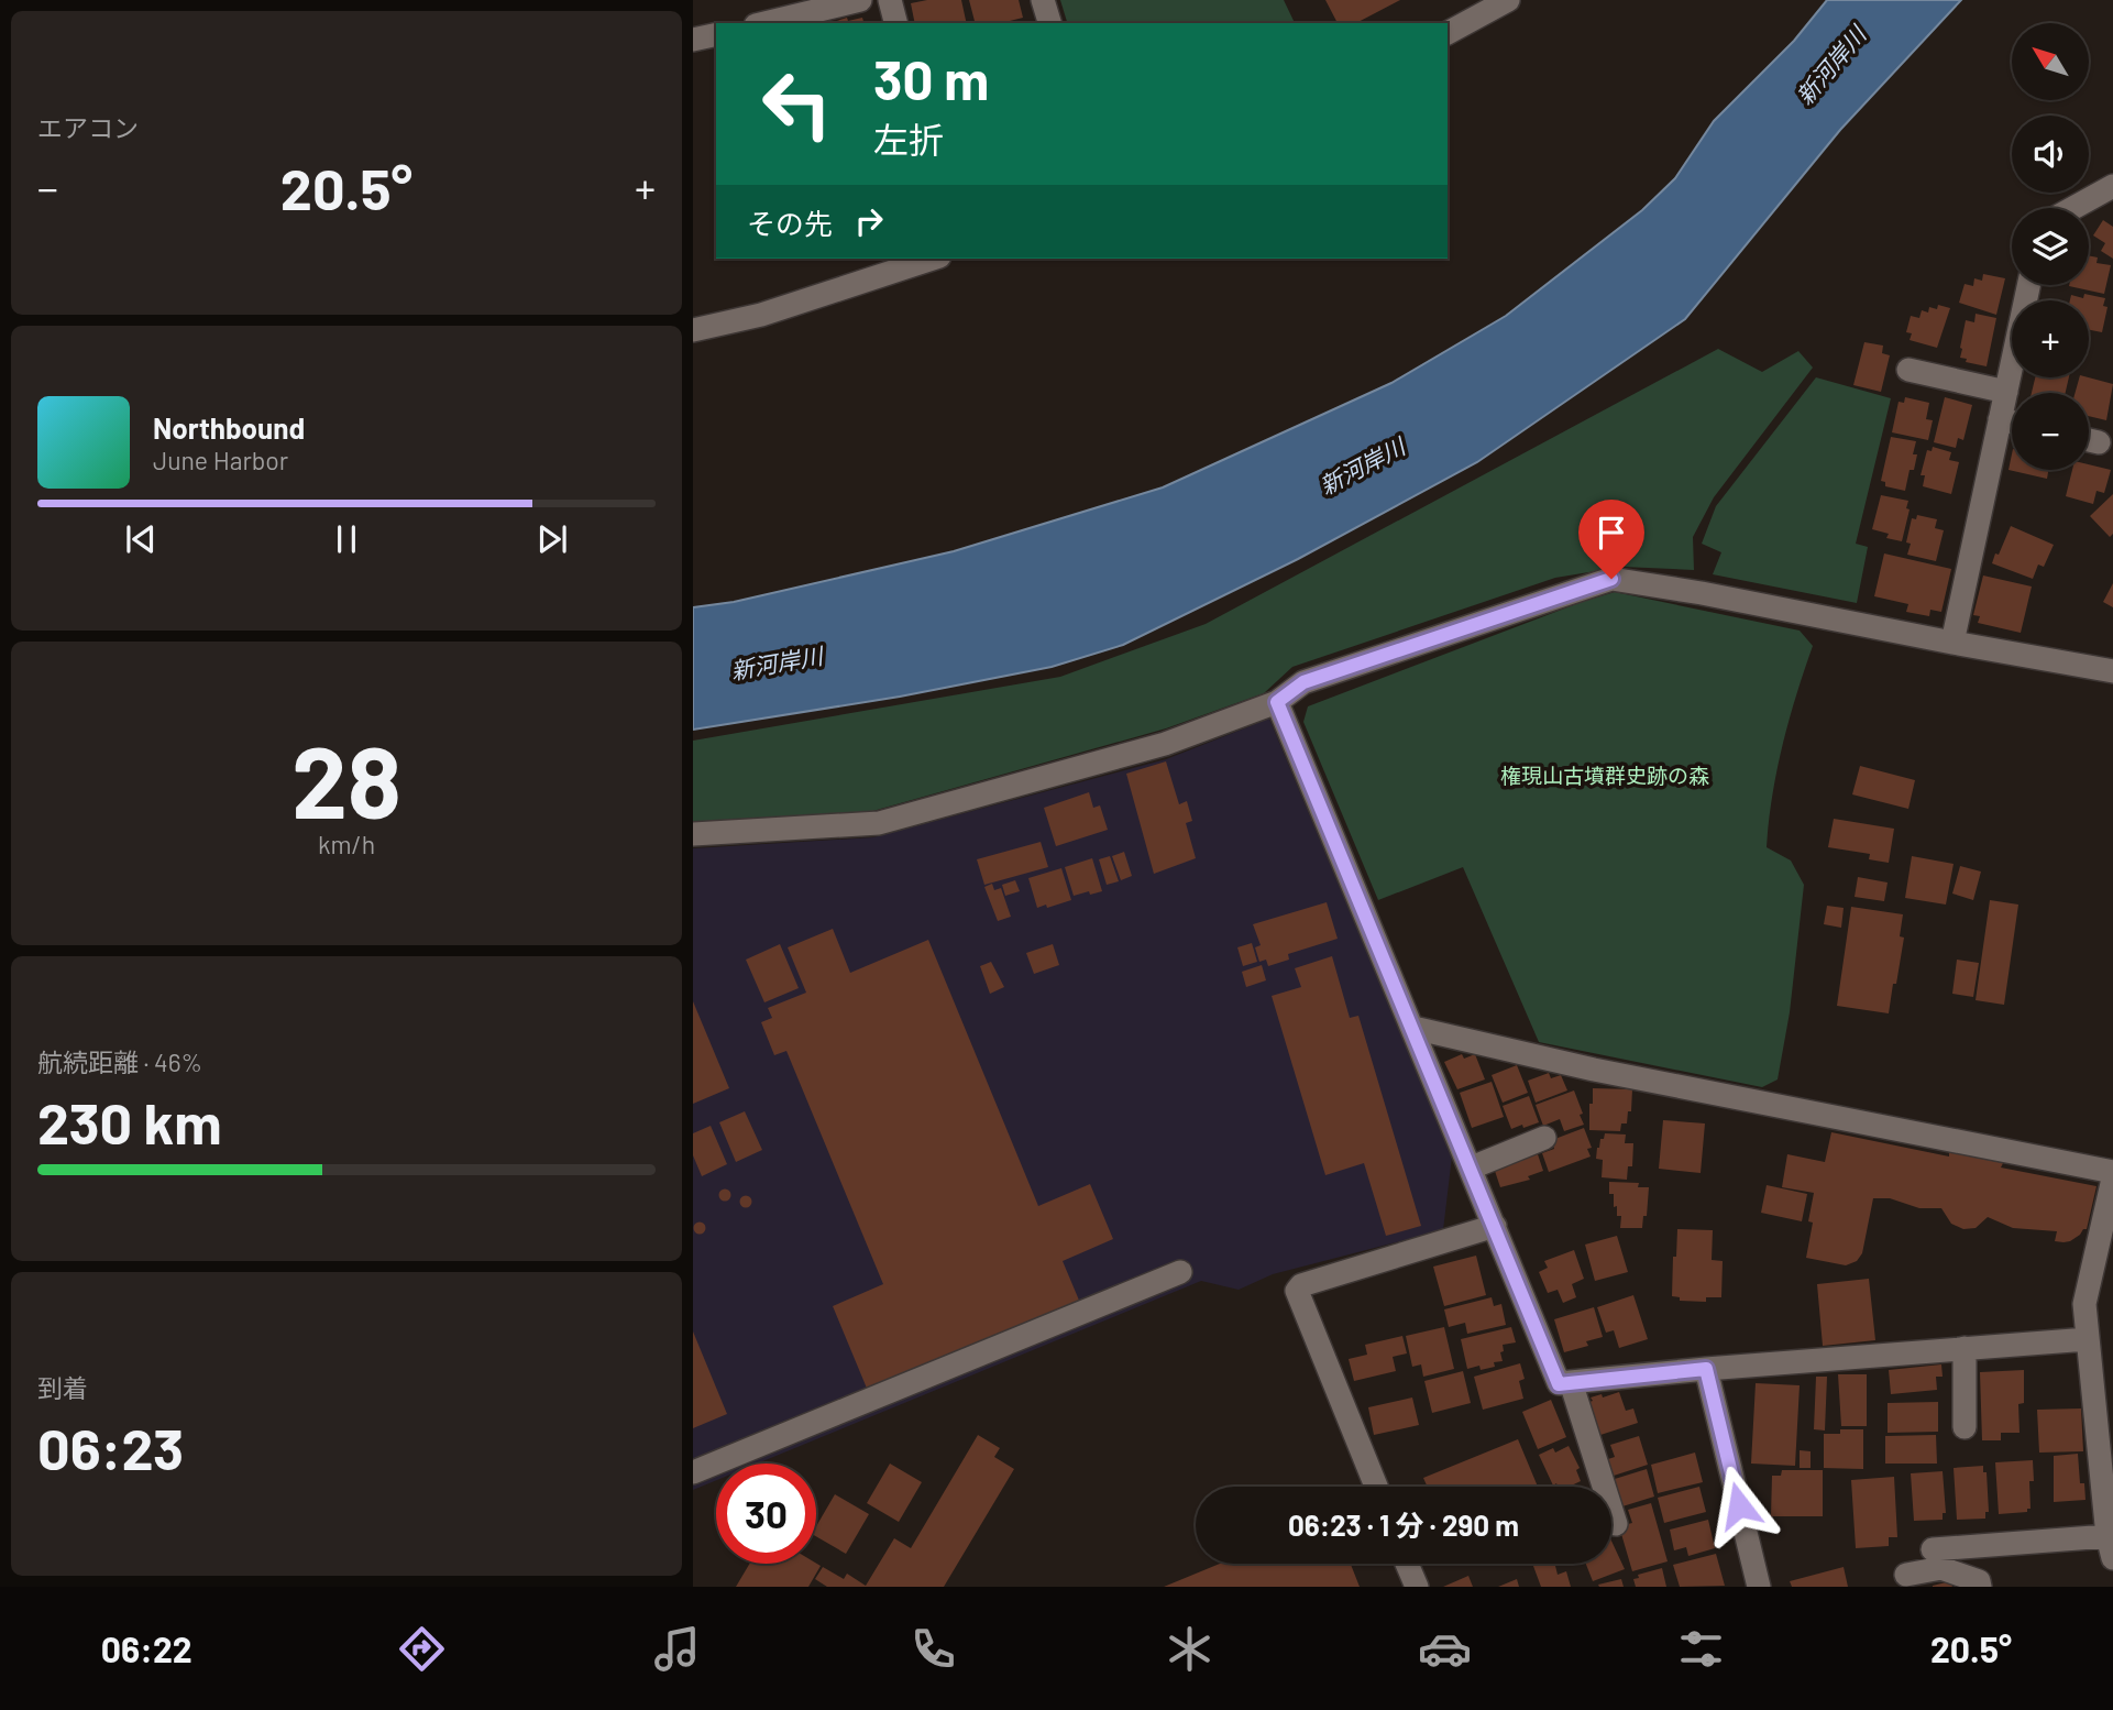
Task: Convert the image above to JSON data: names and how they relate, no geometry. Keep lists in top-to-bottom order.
{
  "water": ["新河岸川"],
  "parks": ["権現山古墳群史跡の森"],
  "north": "top left",
  "page": {
    "tile": [
      "エアコン",
      ["28", "km/h"],
      ["航続距離 · 46%", "230 km"],
      ["到着", "06:23"]
    ],
    "map_buttons": ["+", "−"],
    "turn": ["30 m", "左折"],
    "heat": ["−", "20.5°", "+"],
    "then": "その先",
    "song": ["Northbound", "June Harbor"],
    "limit": "30",
    "trip": "06:23 · 1 分 · 290 m",
    "tabs": ["06:22", "20.5°"]
  }
}
